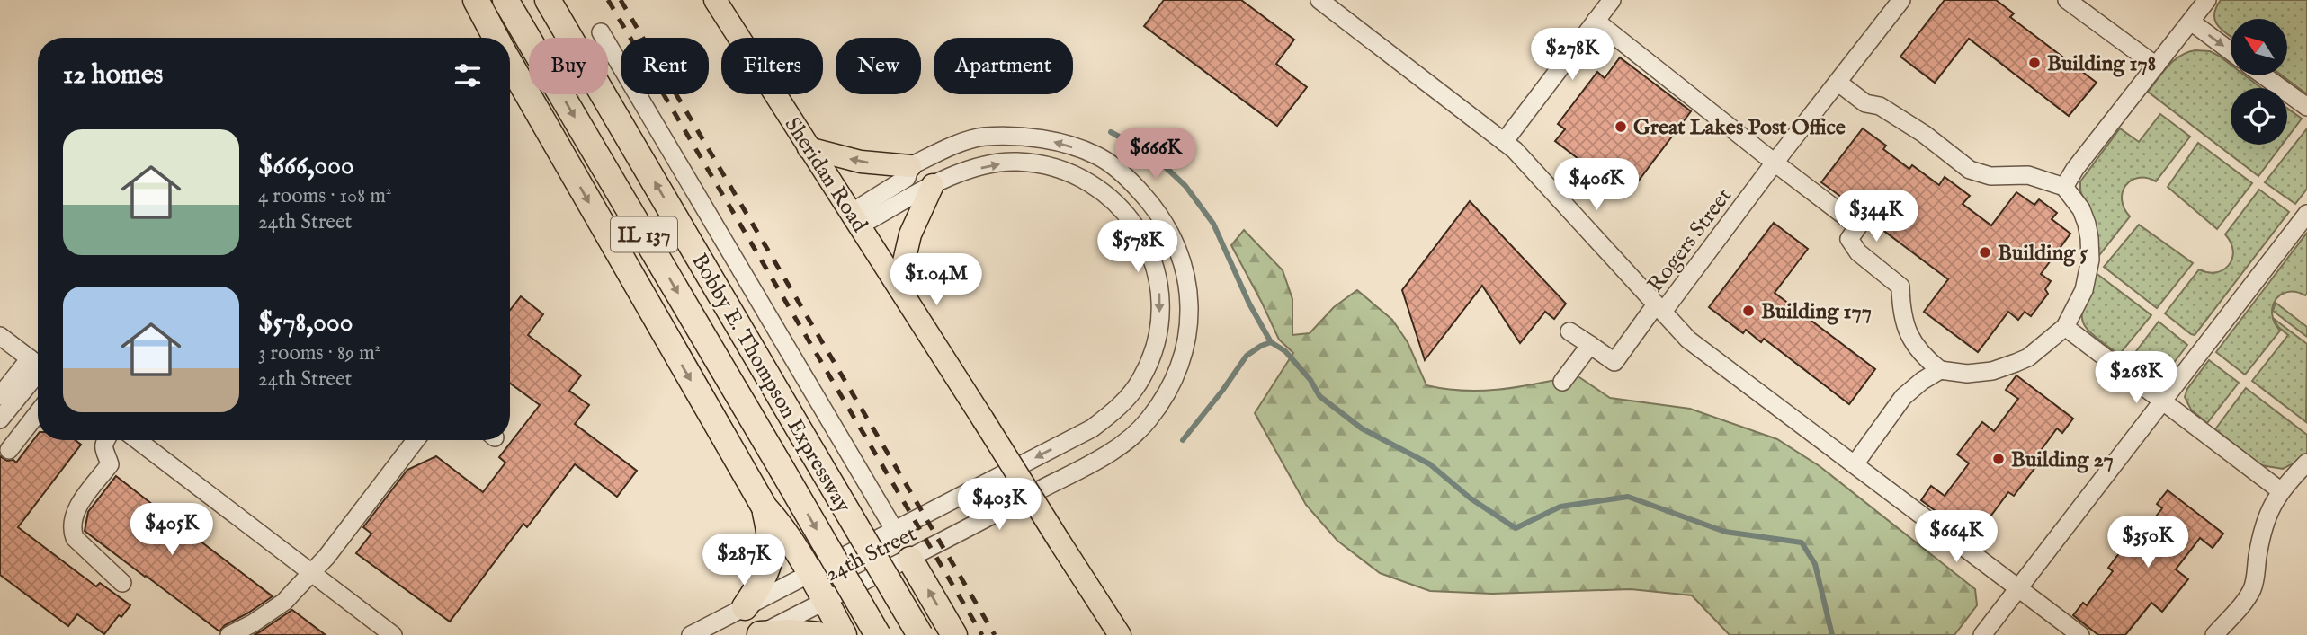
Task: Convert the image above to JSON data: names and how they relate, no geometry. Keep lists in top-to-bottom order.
{
  "streets": {
    "highway": ["IL 137", "Bobby E. Thompson Expressway"],
    "main road": ["Sheridan Road"],
    "street": ["Rogers Street", "24th Street"]
  },
  "crossings": [
    ["Sheridan Road", "24th Street"]
  ],
  "places": [
    "Building 178",
    "Great Lakes Post Office",
    "Building 5",
    "Building 177",
    "Building 27"
  ],
  "north": "top left",
  "page": {
    "price": [
      "$278K",
      "$666K",
      "$406K",
      "$344K",
      "$578K",
      "$1.04M",
      "$268K",
      "$403K",
      "$405K",
      "$664K",
      "$350K",
      "$287K"
    ],
    "chip": [
      "Buy",
      "Rent",
      "Filters",
      "New",
      "Apartment"
    ],
    "heading": "12 homes",
    "list": [
      {
        "name": "$666,000",
        "note": "4 rooms · 108 m² · 24th Street"
      },
      {
        "name": "$578,000",
        "note": "3 rooms · 89 m² · 24th Street"
      }
    ]
  }
}
